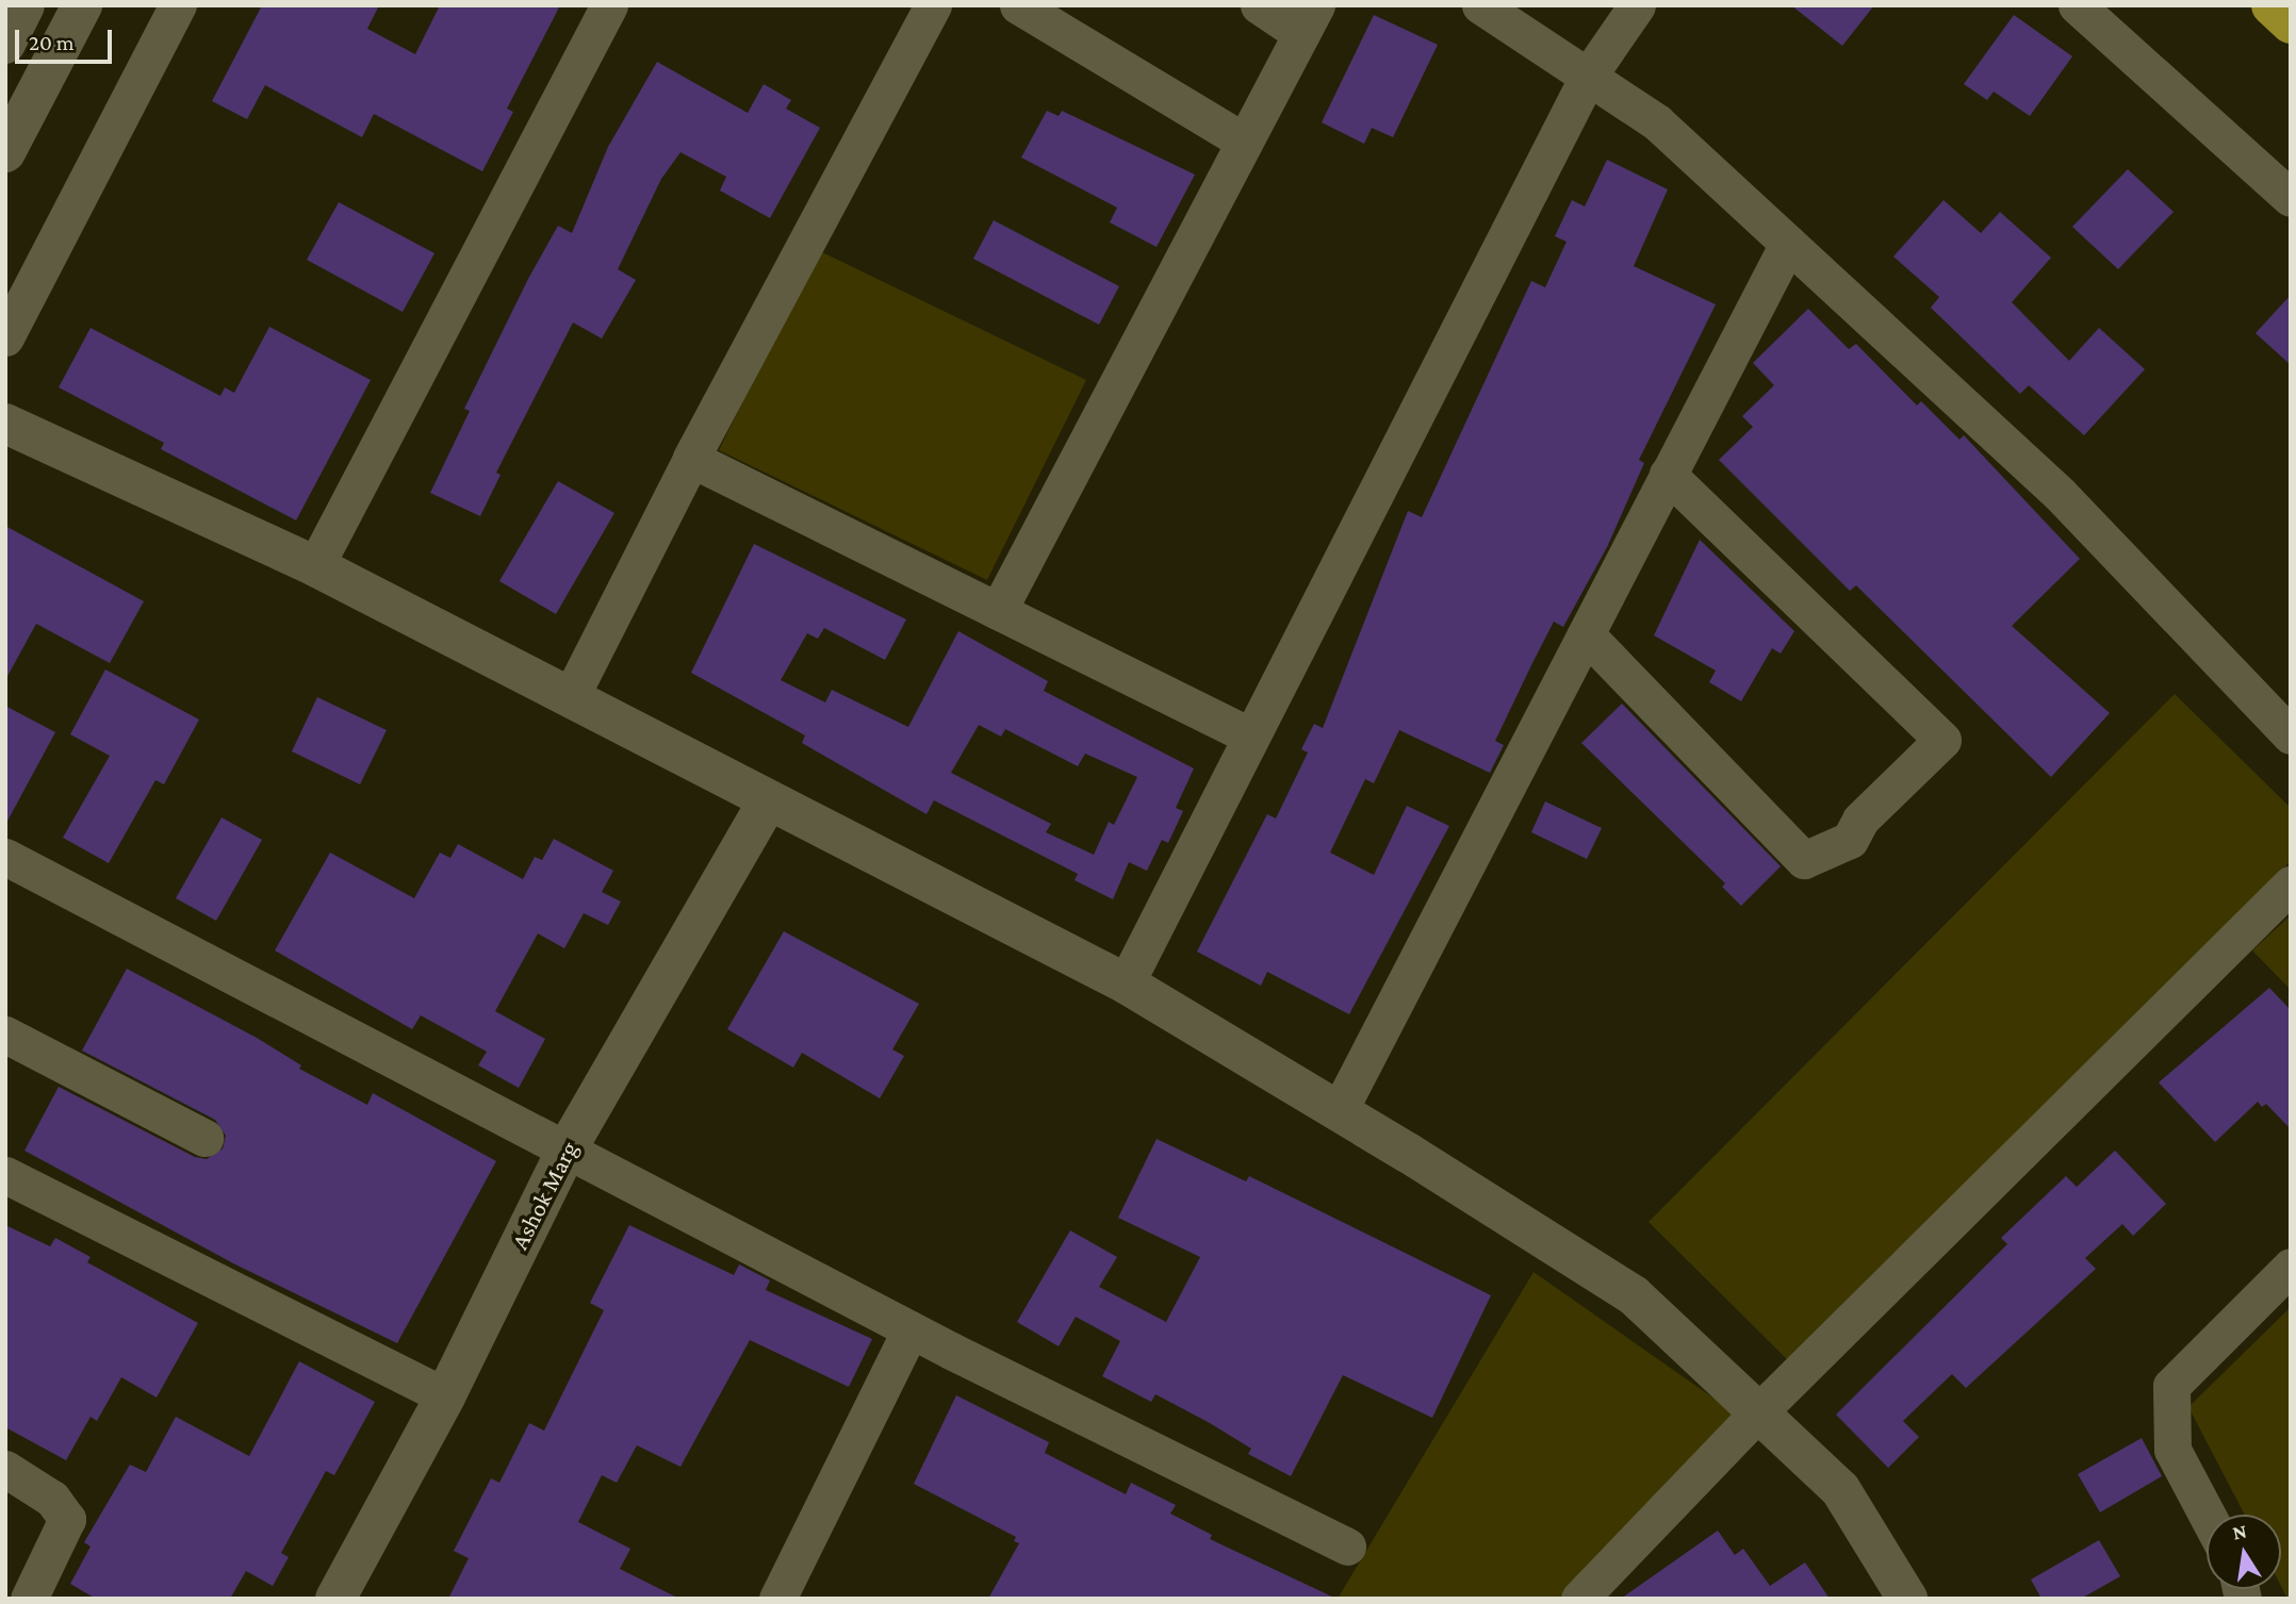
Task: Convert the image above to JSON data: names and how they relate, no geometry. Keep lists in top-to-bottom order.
{
  "streets": {
    "street": ["Ashok Marg"]
  },
  "scale_bar": "20 m",
  "north": "top"
}
